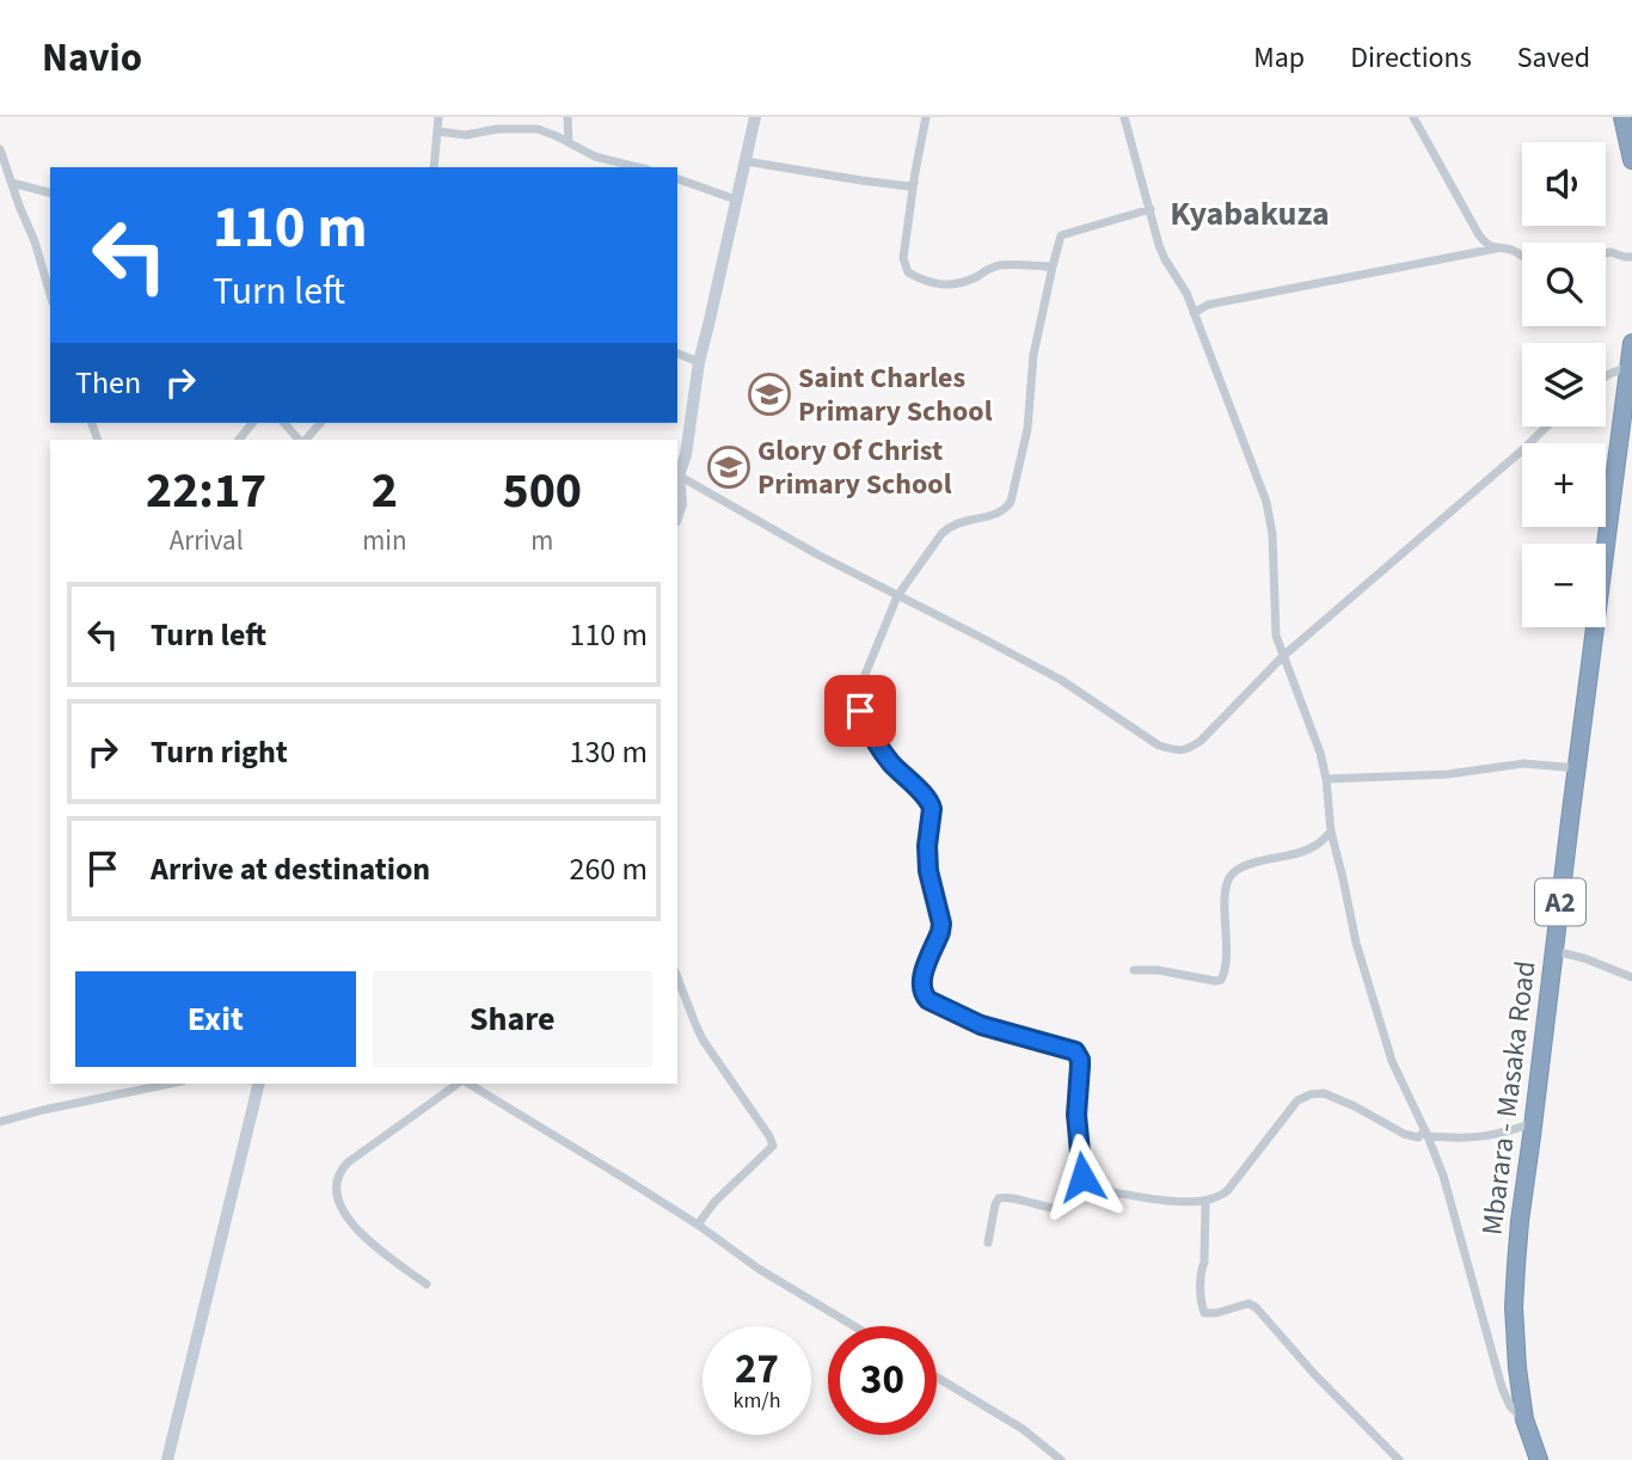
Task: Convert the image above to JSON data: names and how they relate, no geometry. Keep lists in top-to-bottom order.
{
  "streets": {
    "highway": ["A2", "Mbarara - Masaka Road"]
  },
  "districts": ["Kyabakuza"],
  "places": {
    "school or university": ["Saint Charles Primary School", "Glory Of Christ Primary School"]
  },
  "page": {
    "header": "Navio",
    "nav": ["Map", "Directions", "Saved"],
    "map_buttons": ["+", "−"],
    "turn": ["110 m", "Turn left"],
    "then": "Then",
    "eta": [
      "22:17",
      "Arrival",
      "2",
      "min",
      "500",
      "m"
    ],
    "list": [
      {
        "name": "Turn left",
        "value": "110 m"
      },
      {
        "name": "Turn right",
        "value": "130 m"
      },
      {
        "name": "Arrive at destination",
        "value": "260 m"
      }
    ],
    "buttons": ["Exit", "Share"],
    "speed": "27 km/h",
    "limit": "30"
  }
}
